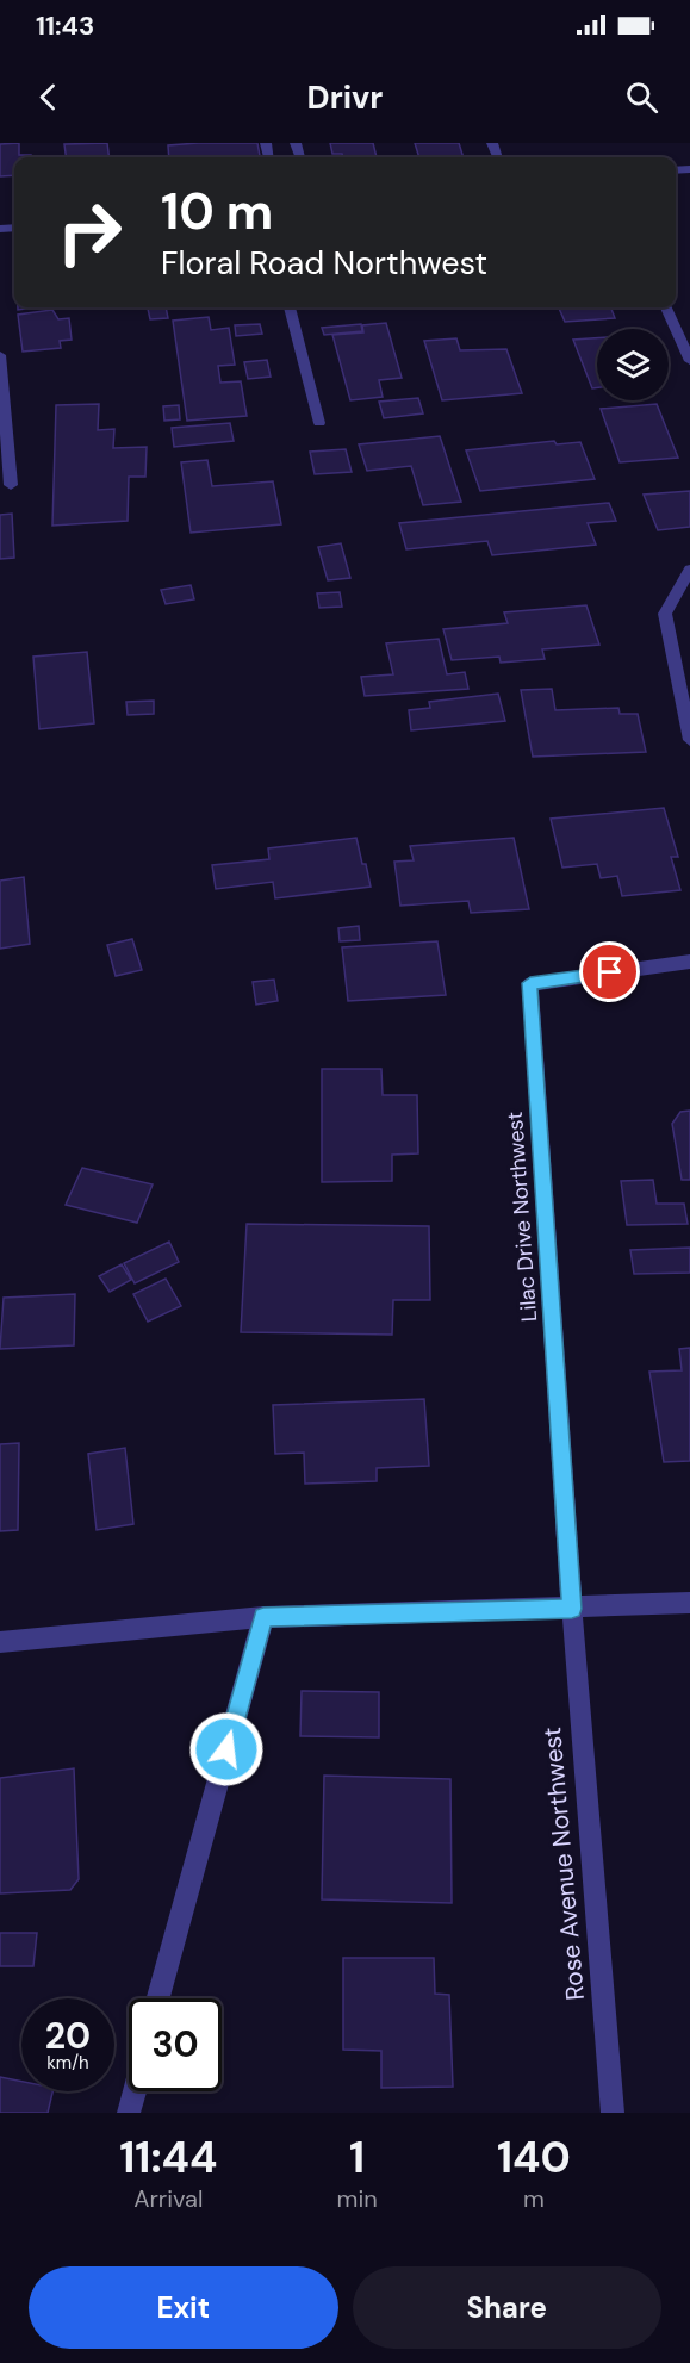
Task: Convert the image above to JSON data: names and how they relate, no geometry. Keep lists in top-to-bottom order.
{
  "streets": {
    "street": ["Lilac Drive Northwest", "Rose Avenue Northwest"]
  },
  "crossings": [
    ["Lilac Drive Northwest", "Rose Avenue Northwest"]
  ],
  "page": {
    "status": "11:43",
    "header": "Drivr",
    "turn": ["10 m", "Floral Road Northwest"],
    "speed": "20 km/h",
    "limit": "30",
    "eta": [
      "11:44",
      "Arrival",
      "1",
      "min",
      "140",
      "m"
    ],
    "buttons": ["Exit", "Share"]
  }
}
